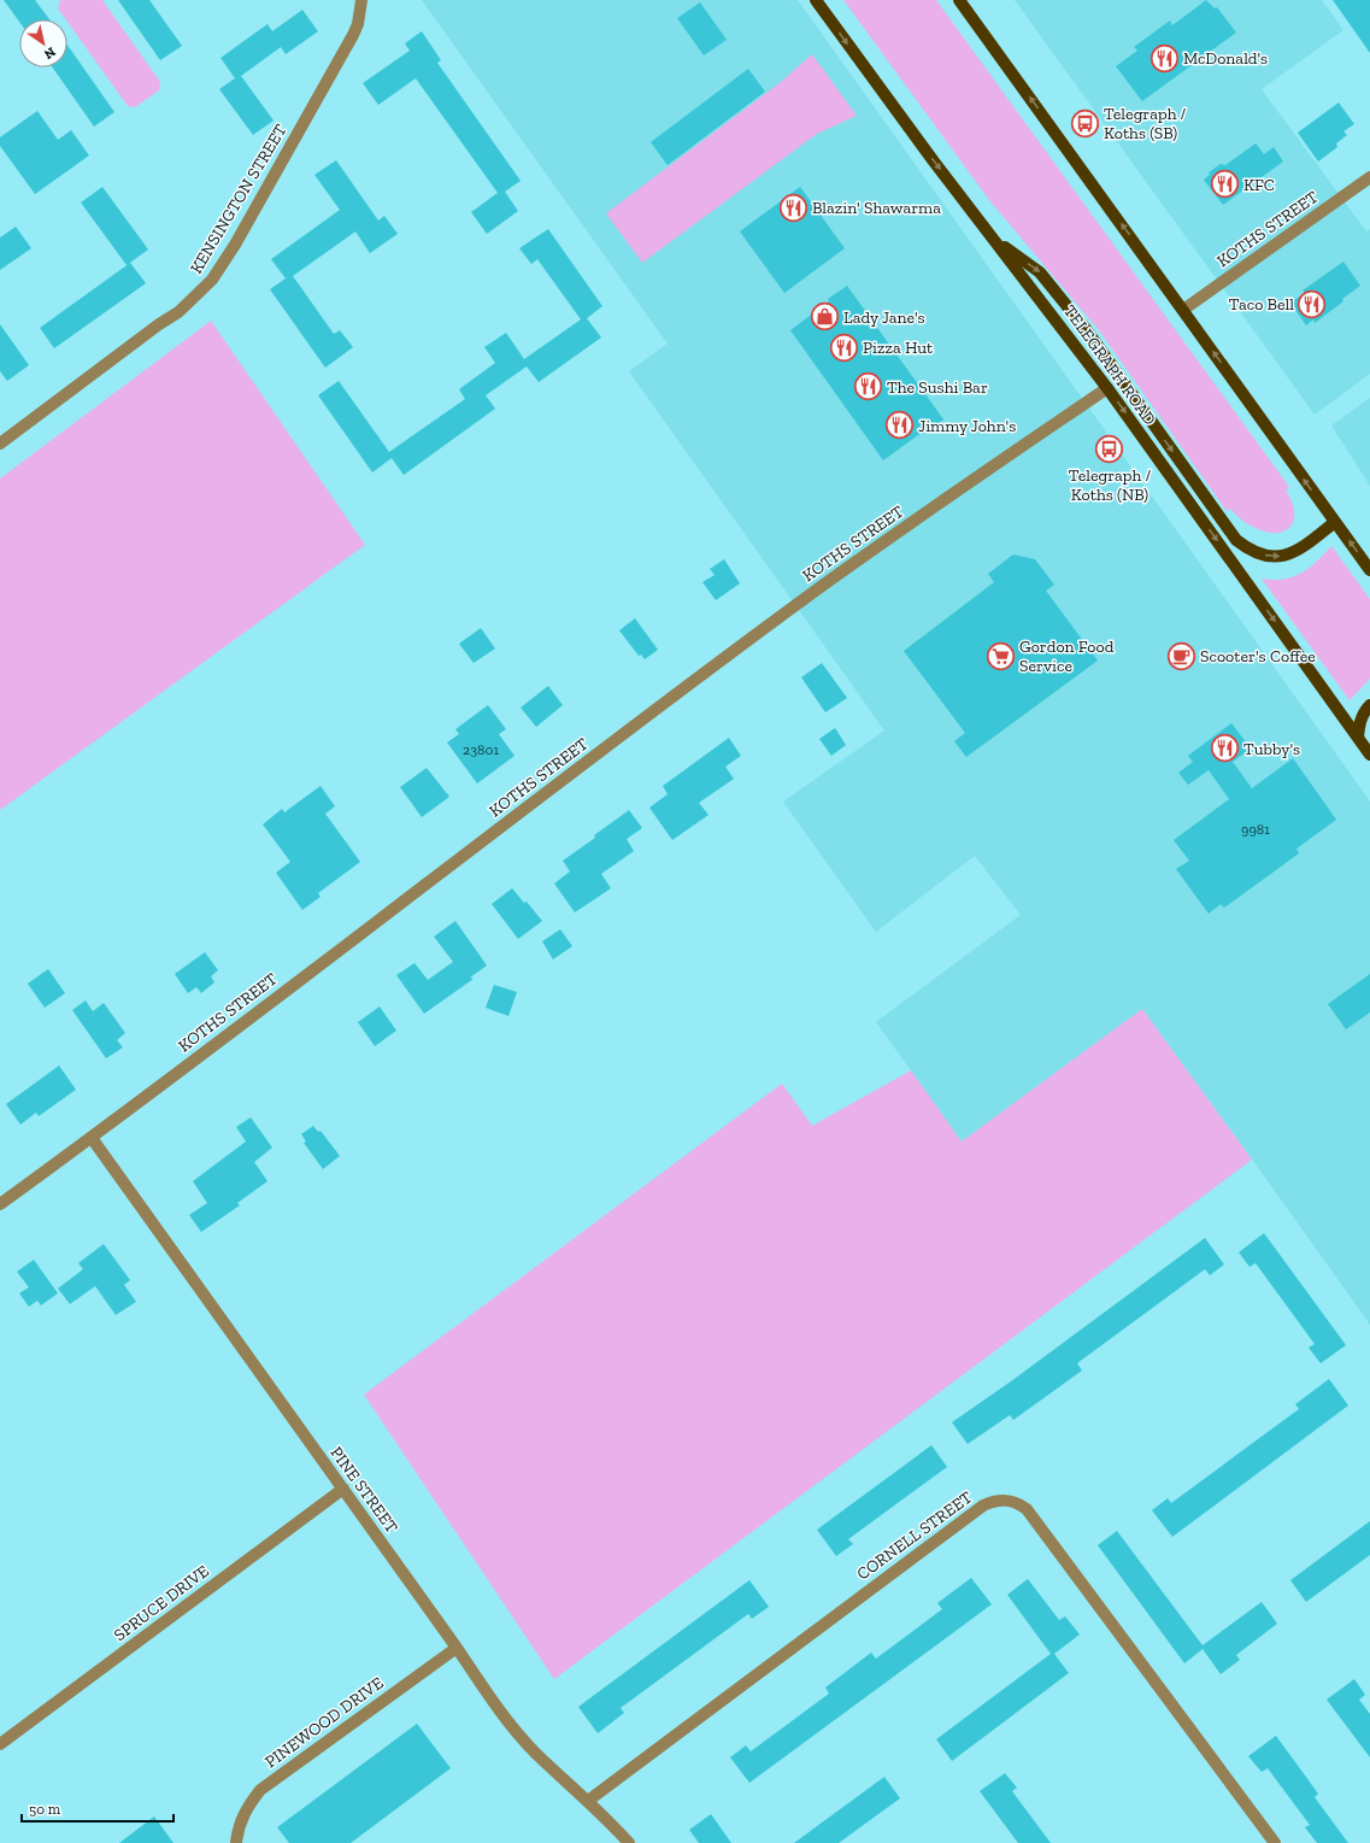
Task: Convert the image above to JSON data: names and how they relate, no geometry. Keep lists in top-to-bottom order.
{
  "streets": {
    "main road": ["TELEGRAPH ROAD"],
    "street": [
      "KENSINGTON STREET",
      "KOTHS STREET",
      "PINE STREET",
      "CORNELL STREET",
      "SPRUCE DRIVE",
      "PINEWOOD DRIVE"
    ]
  },
  "crossings": [
    ["KOTHS STREET", "TELEGRAPH ROAD"],
    ["KOTHS STREET", "PINE STREET"],
    ["PINE STREET", "CORNELL STREET"],
    ["PINE STREET", "SPRUCE DRIVE"],
    ["PINE STREET", "PINEWOOD DRIVE"]
  ],
  "places": {
    "restaurant": [
      "McDonald's",
      "KFC",
      "Blazin' Shawarma",
      "Taco Bell",
      "Pizza Hut",
      "The Sushi Bar",
      "Jimmy John's",
      "Tubby's"
    ],
    "bus stop": ["Telegraph / Koths (SB)", "Telegraph / Koths (NB)"],
    "shop": ["Lady Jane's"],
    "supermarket": ["Gordon Food Service"],
    "cafe": ["Scooter's Coffee"]
  },
  "house_numbers": ["23801", "9981"],
  "scale_bar": "50 m",
  "north": "bottom right"
}
